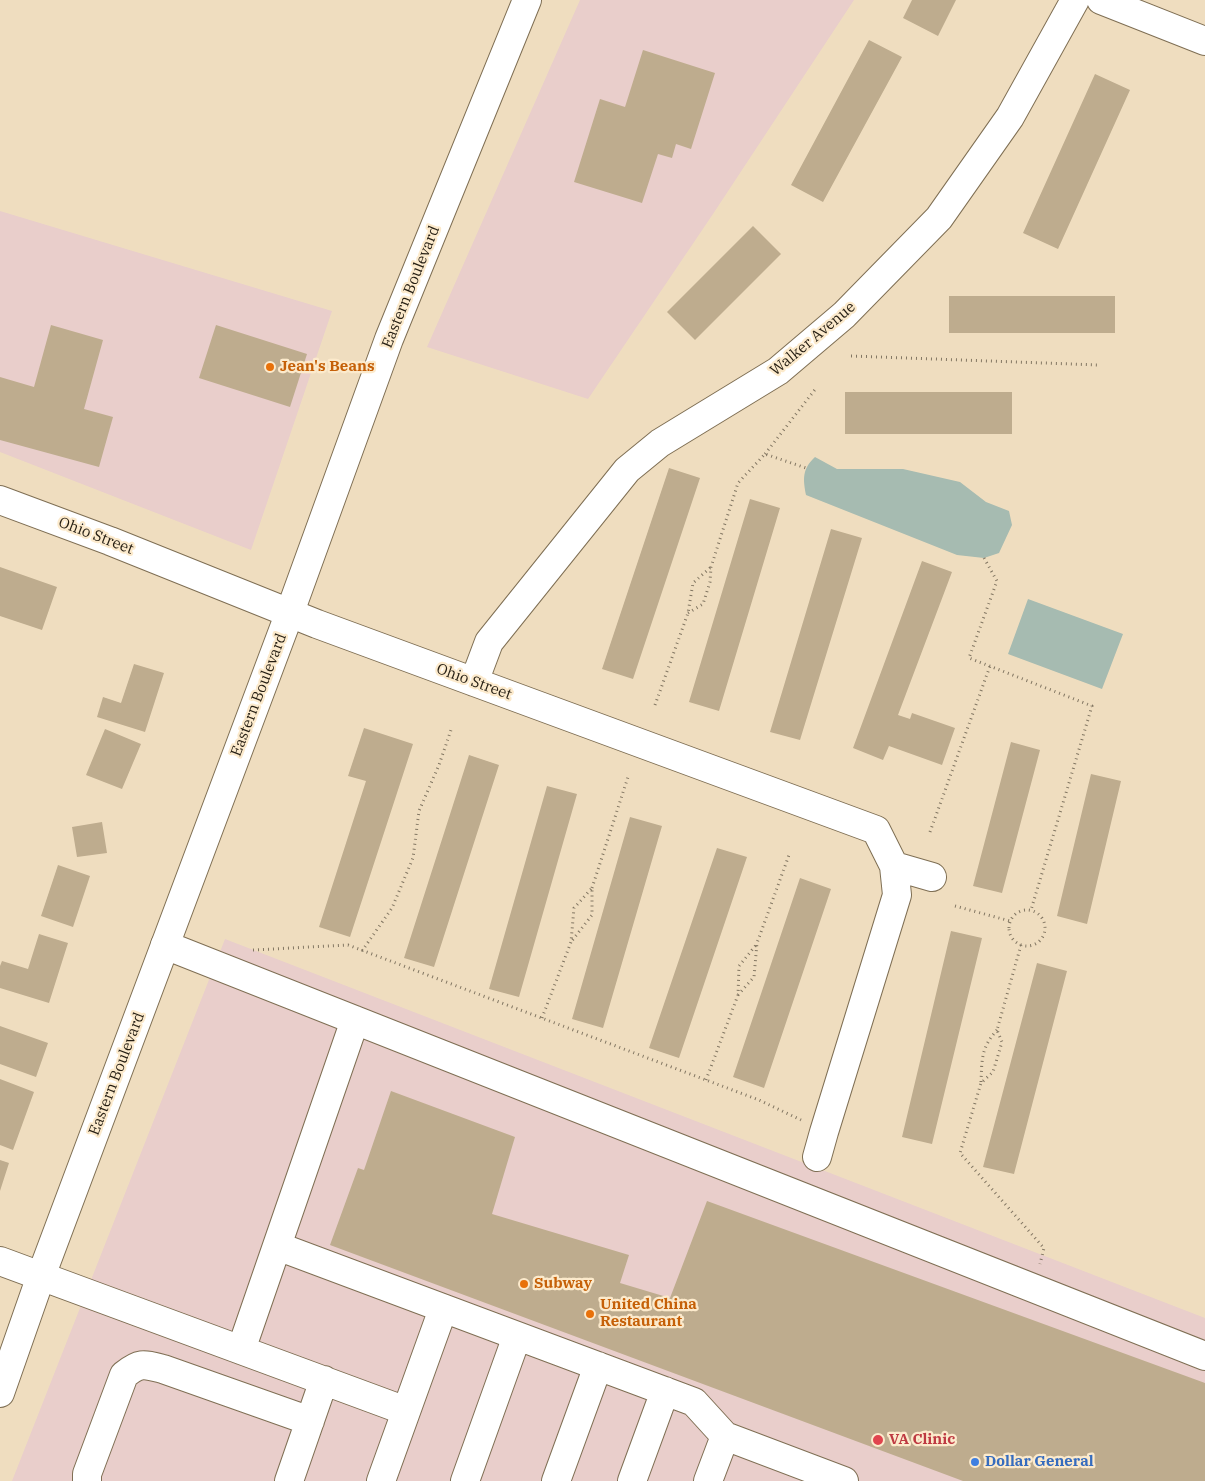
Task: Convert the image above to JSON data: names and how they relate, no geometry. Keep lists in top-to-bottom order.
{
  "streets": {
    "street": ["Eastern Boulevard", "Walker Avenue", "Ohio Street"]
  },
  "crossings": [
    ["Eastern Boulevard", "Ohio Street"],
    ["Walker Avenue", "Ohio Street"]
  ],
  "places": [
    "Jean's Beans",
    "Subway",
    "United China Restaurant",
    "VA Clinic",
    "Dollar General"
  ]
}
